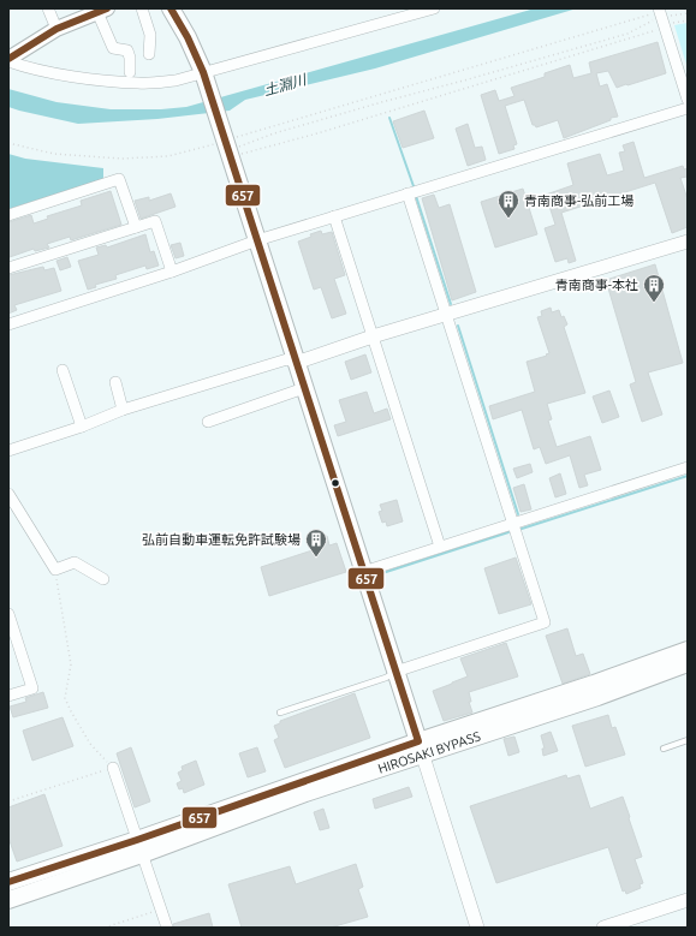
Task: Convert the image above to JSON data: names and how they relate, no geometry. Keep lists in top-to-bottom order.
{
  "streets": {
    "main road": ["HIROSAKI BYPASS"]
  },
  "water": ["土淵川"],
  "places": {
    "building": ["青南商事-弘前工場", "青南商事-本社", "弘前自動車運転免許試験場"]
  },
  "lines": ["transit line 657"]
}
